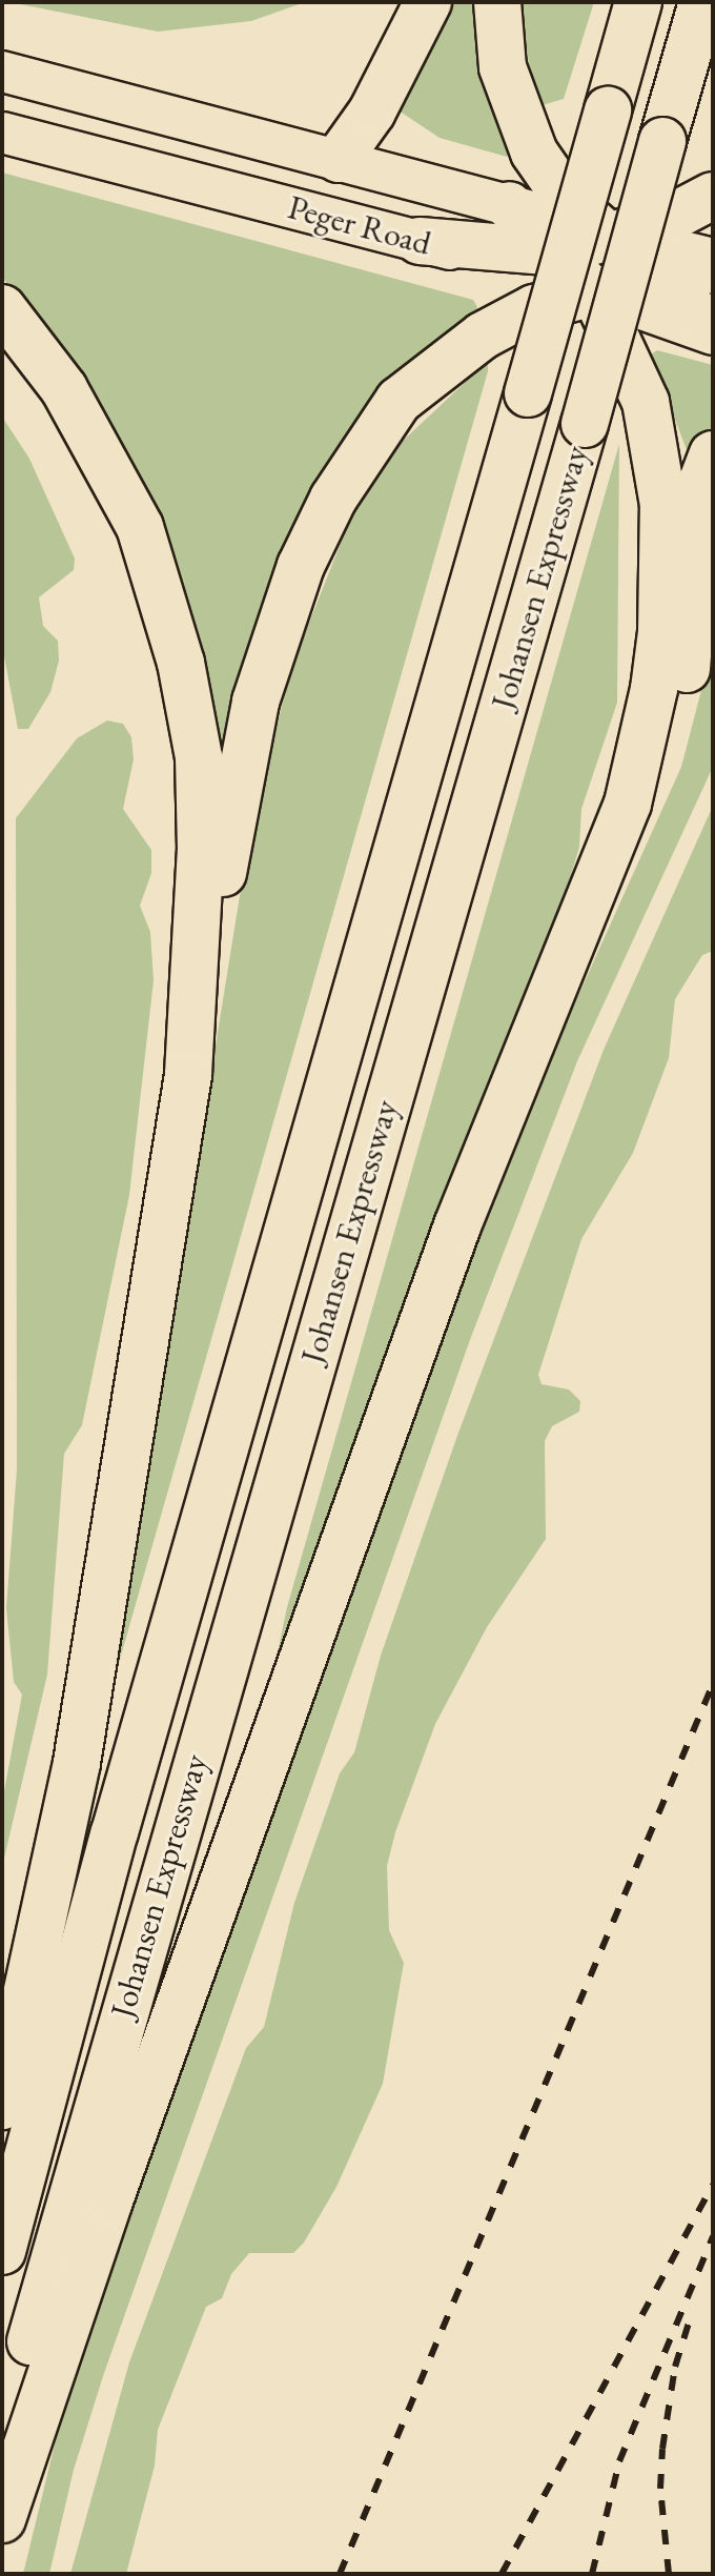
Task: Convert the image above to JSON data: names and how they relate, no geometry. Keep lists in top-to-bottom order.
{
  "streets": {
    "highway": ["Johansen Expressway"],
    "main road": ["Peger Road"]
  }
}
